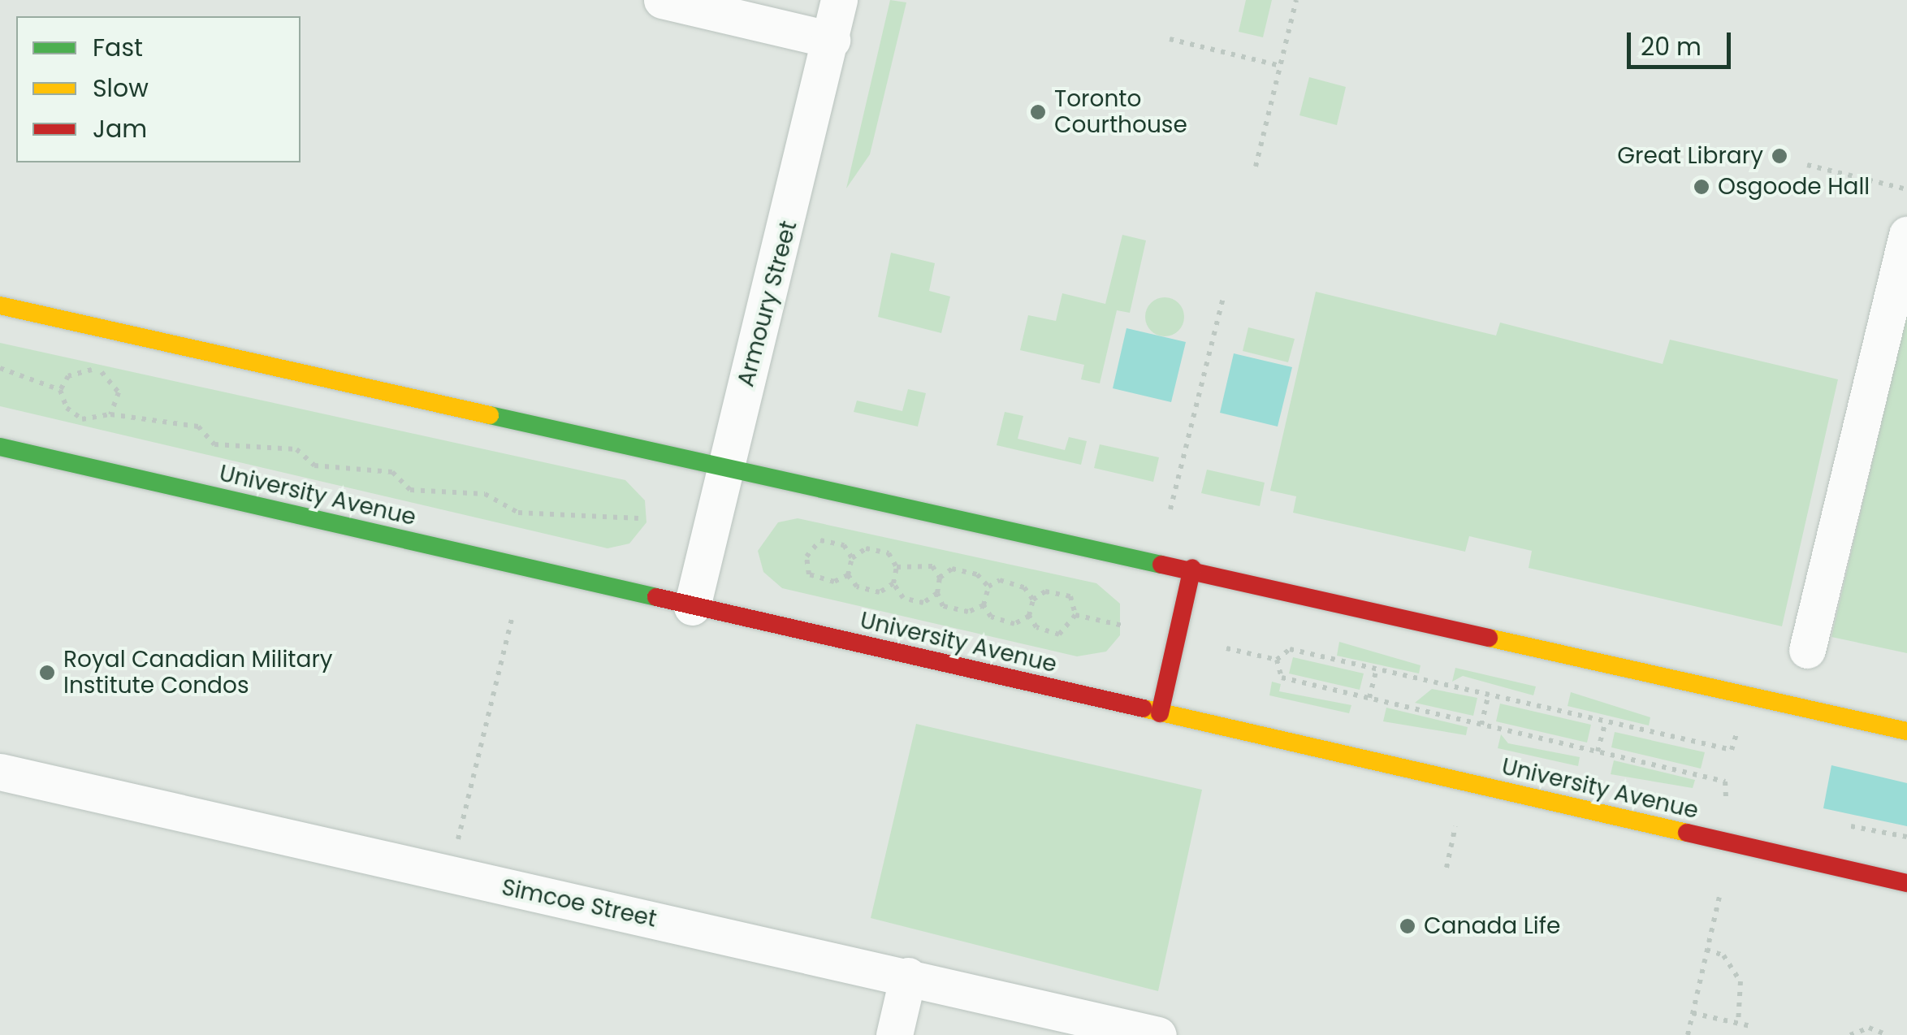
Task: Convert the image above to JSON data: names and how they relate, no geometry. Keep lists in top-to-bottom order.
{
  "streets": {
    "main road": ["University Avenue"],
    "street": ["Armoury Street", "Simcoe Street"]
  },
  "crossings": [
    ["Armoury Street", "University Avenue"]
  ],
  "places": [
    "Toronto Courthouse",
    "Great Library",
    "Osgoode Hall",
    "Royal Canadian Military Institute Condos",
    "Canada Life"
  ],
  "legend": ["Fast", "Slow", "Jam"],
  "scale_bar": "20 m"
}
